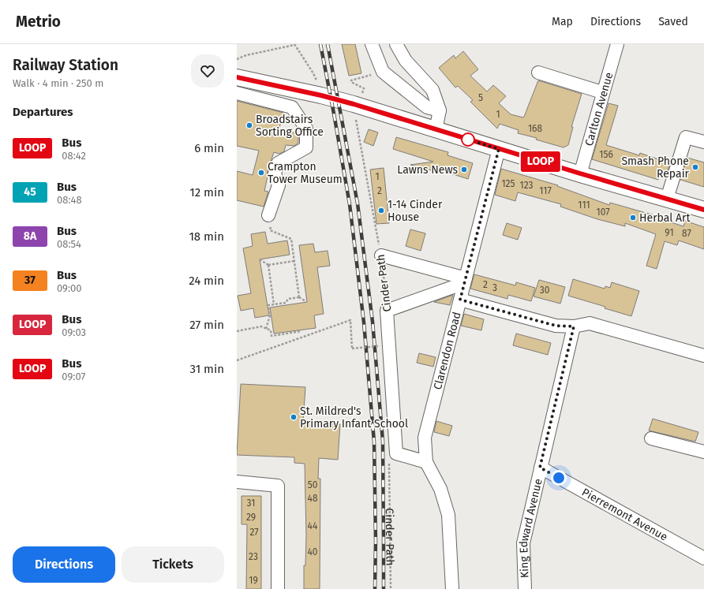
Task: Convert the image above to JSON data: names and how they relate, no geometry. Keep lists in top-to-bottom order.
{
  "streets": {
    "street": [
      "Carlton Avenue",
      "Cinder Path",
      "Clarendon Road",
      "Pierremont Avenue",
      "King Edward Avenue"
    ]
  },
  "crossings": [
    ["Pierremont Avenue", "King Edward Avenue"]
  ],
  "places": [
    "Broadstairs Sorting Office",
    "Smash Phone Repair",
    "Lawns News",
    "Crampton Tower Museum",
    "1-14 Cinder House",
    "Herbal Art",
    "St. Mildred's Primary Infant School"
  ],
  "lines": ["bus line LOOP"],
  "house_numbers": [
    "5",
    "1",
    "168",
    "156",
    "1",
    "125",
    "123",
    "2",
    "117",
    "111",
    "107",
    "91",
    "87",
    "2",
    "3",
    "30",
    "50",
    "48",
    "31",
    "29",
    "44",
    "27",
    "40",
    "23",
    "19"
  ],
  "page": {
    "header": "Metrio",
    "nav": ["Map", "Directions", "Saved"],
    "heading": [
      ["Railway Station", "Walk · 4 min · 250 m"],
      "Departures"
    ],
    "on_map": "LOOP",
    "list": [
      {
        "mark": "LOOP",
        "name": "Bus",
        "note": "08:42",
        "value": "6 min"
      },
      {
        "mark": "45",
        "name": "Bus",
        "note": "08:48",
        "value": "12 min"
      },
      {
        "mark": "8A",
        "name": "Bus",
        "note": "08:54",
        "value": "18 min"
      },
      {
        "mark": "37",
        "name": "Bus",
        "note": "09:00",
        "value": "24 min"
      },
      {
        "mark": "LOOP",
        "name": "Bus",
        "note": "09:03",
        "value": "27 min"
      },
      {
        "mark": "LOOP",
        "name": "Bus",
        "note": "09:07",
        "value": "31 min"
      }
    ],
    "buttons": ["Directions", "Tickets"]
  }
}
